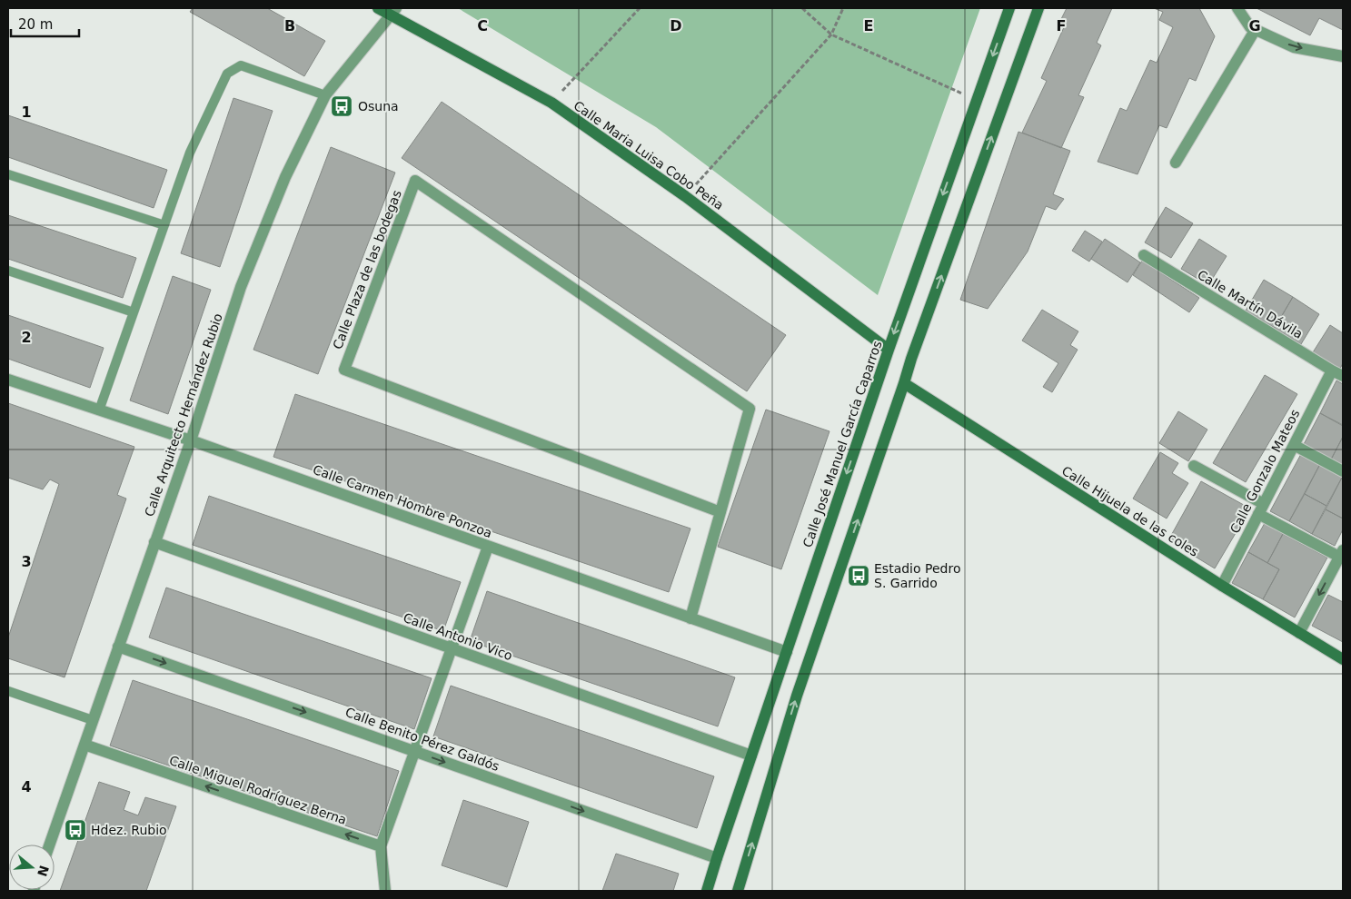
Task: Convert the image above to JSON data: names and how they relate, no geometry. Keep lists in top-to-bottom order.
{
  "streets": {
    "street": [
      "Calle Maria Luisa Cobo Peña",
      "Calle Plaza de las bodegas",
      "Calle Martín Dávila",
      "Calle Arquitecto Hernández Rubio",
      "Calle José Manuel García Caparros",
      "Calle Gonzalo Mateos",
      "Calle Carmen Hombre Ponzoa",
      "Calle Hijuela de las coles",
      "Calle Antonio Vico",
      "Calle Benito Pérez Galdós",
      "Calle Miguel Rodríguez Berna"
    ]
  },
  "crossings": [
    ["Calle Maria Luisa Cobo Peña", "Calle Arquitecto Hernández Rubio"],
    ["Calle Maria Luisa Cobo Peña", "Calle José Manuel García Caparros"],
    ["Calle Plaza de las bodegas", "Calle Carmen Hombre Ponzoa"],
    ["Calle Martín Dávila", "Calle Gonzalo Mateos"],
    ["Calle Arquitecto Hernández Rubio", "Calle Carmen Hombre Ponzoa"],
    ["Calle Arquitecto Hernández Rubio", "Calle Antonio Vico"],
    ["Calle Arquitecto Hernández Rubio", "Calle Benito Pérez Galdós"],
    ["Calle Arquitecto Hernández Rubio", "Calle Miguel Rodríguez Berna"],
    ["Calle José Manuel García Caparros", "Calle Carmen Hombre Ponzoa"],
    ["Calle José Manuel García Caparros", "Calle Antonio Vico"],
    ["Calle José Manuel García Caparros", "Calle Benito Pérez Galdós"],
    ["Calle Gonzalo Mateos", "Calle Hijuela de las coles"]
  ],
  "one_way": ["Calle Benito Pérez Galdós", "Calle Miguel Rodríguez Berna"],
  "places": {
    "bus stop": ["Osuna", "Estadio Pedro S. Garrido", "Hdez. Rubio"]
  },
  "scale_bar": "20 m",
  "north": "right",
  "grid": {
    "columns": [
      "B",
      "C",
      "D",
      "E",
      "F",
      "G"
    ],
    "rows": [
      "1",
      "2",
      "3",
      "4"
    ]
  }
}
